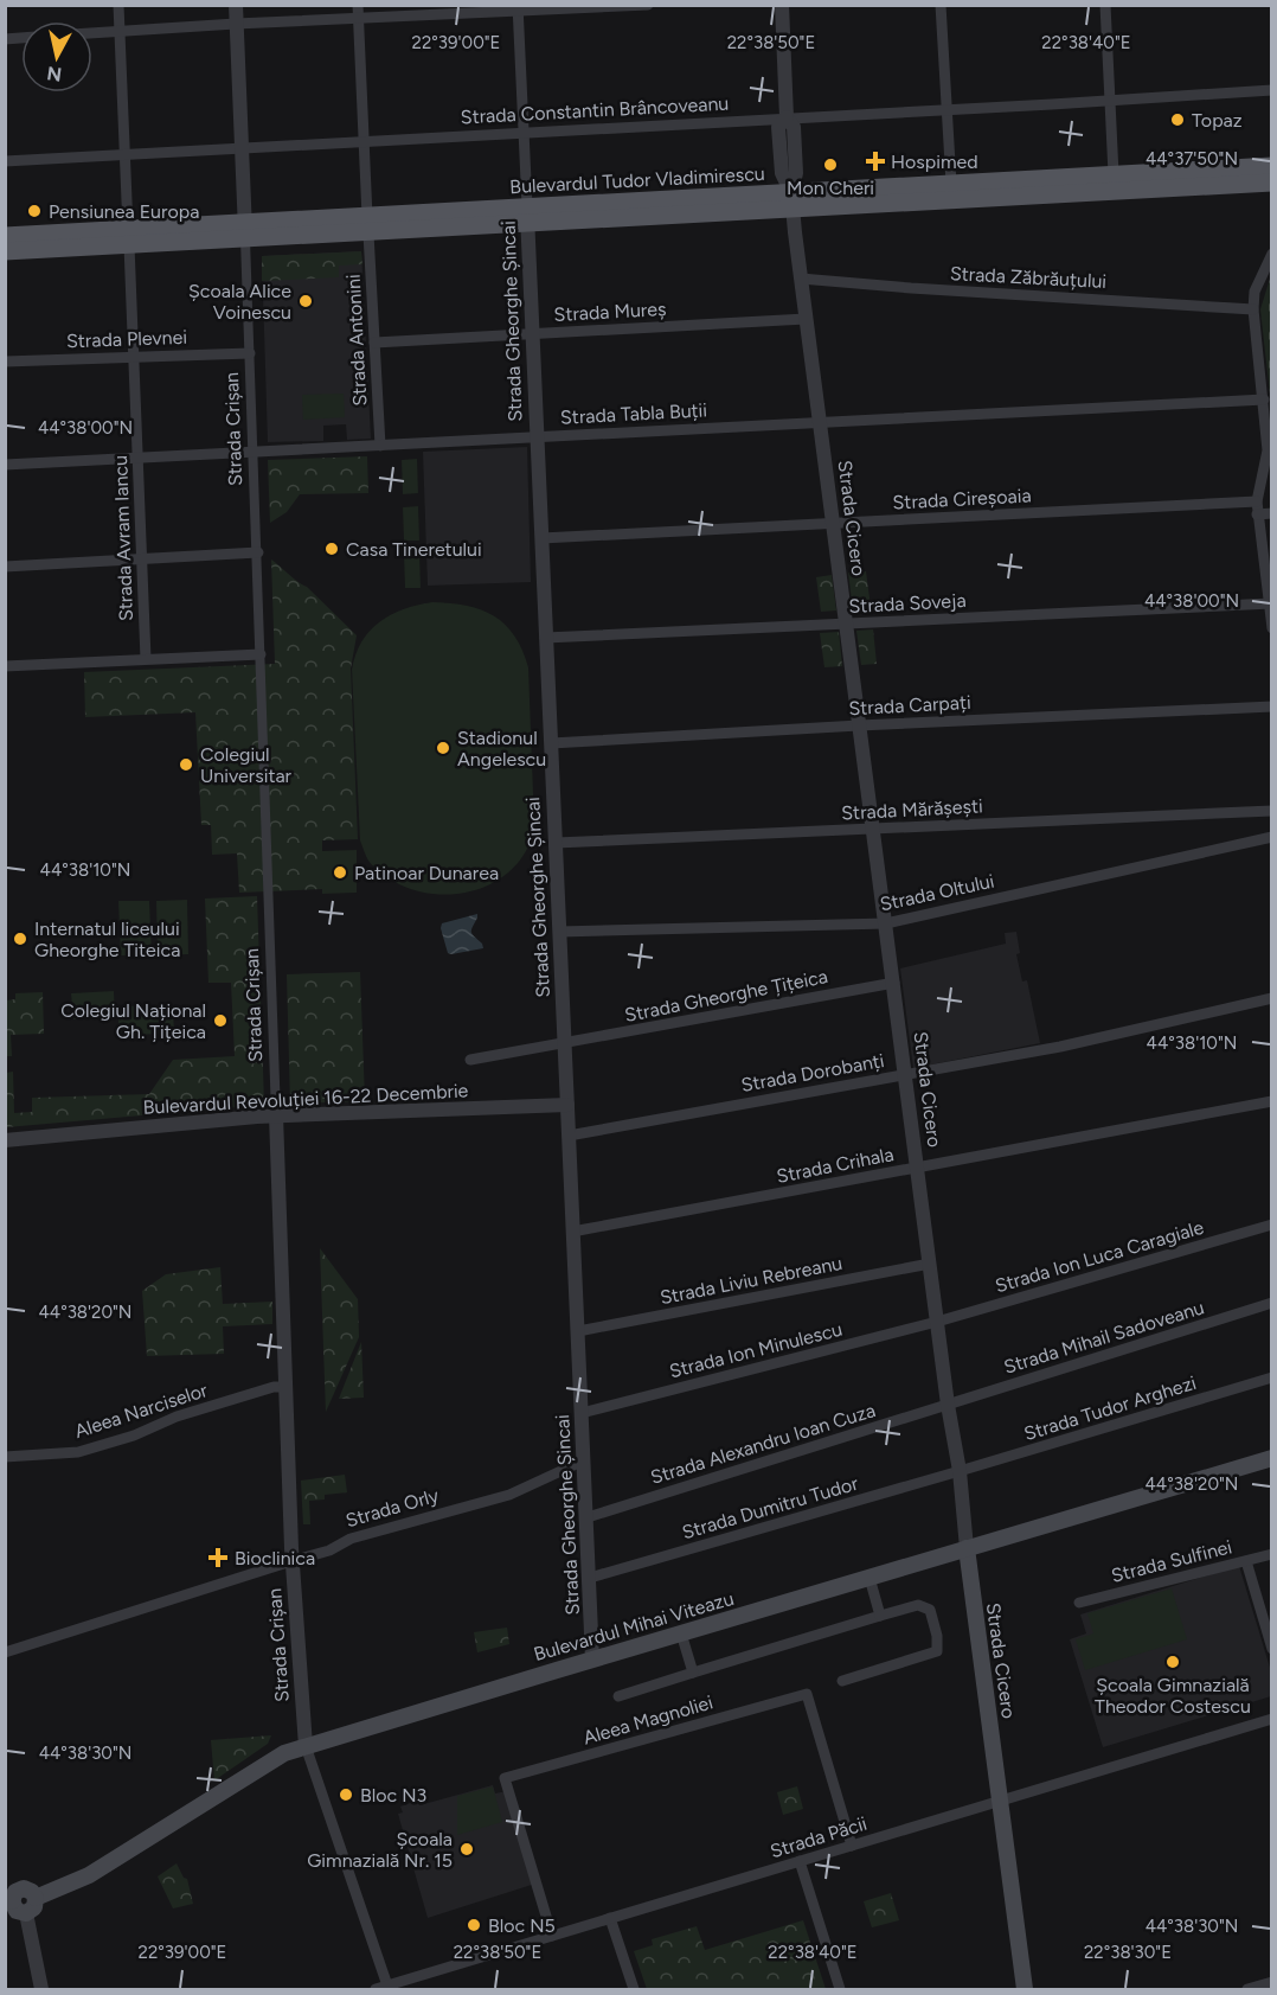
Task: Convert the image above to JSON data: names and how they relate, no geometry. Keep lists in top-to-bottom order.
{
  "streets": {
    "main road": ["Bulevardul Tudor Vladimirescu", "Strada Cicero", "Bulevardul Mihai Viteazu"],
    "street": [
      "Strada Constantin Brâncoveanu",
      "Strada Zăbrăuțului",
      "Strada Mureș",
      "Strada Gheorghe Șincai",
      "Strada Plevnei",
      "Strada Antonini",
      "Strada Tabla Buții",
      "Strada Crișan",
      "Strada Cireșoaia",
      "Strada Avram Iancu",
      "Strada Soveja",
      "Strada Carpați",
      "Strada Mărășești",
      "Strada Oltului",
      "Strada Gheorghe Țițeica",
      "Strada Dorobanți",
      "Bulevardul Revoluției 16-22 Decembrie",
      "Strada Crihala",
      "Strada Ion Luca Caragiale",
      "Strada Liviu Rebreanu",
      "Strada Mihail Sadoveanu",
      "Strada Ion Minulescu",
      "Strada Tudor Arghezi",
      "Aleea Narciselor",
      "Strada Alexandru Ioan Cuza",
      "Strada Orly",
      "Strada Dumitru Tudor",
      "Strada Sulfinei",
      "Aleea Magnoliei",
      "Strada Păcii"
    ]
  },
  "crossings": [
    ["Strada Constantin Brâncoveanu", "Strada Gheorghe Șincai"],
    ["Strada Constantin Brâncoveanu", "Strada Antonini"],
    ["Strada Constantin Brâncoveanu", "Strada Crișan"],
    ["Strada Constantin Brâncoveanu", "Strada Cicero"],
    ["Strada Constantin Brâncoveanu", "Strada Avram Iancu"],
    ["Bulevardul Tudor Vladimirescu", "Strada Gheorghe Șincai"],
    ["Bulevardul Tudor Vladimirescu", "Strada Antonini"],
    ["Bulevardul Tudor Vladimirescu", "Strada Crișan"],
    ["Bulevardul Tudor Vladimirescu", "Strada Cicero"],
    ["Bulevardul Tudor Vladimirescu", "Strada Avram Iancu"],
    ["Strada Zăbrăuțului", "Strada Cicero"],
    ["Strada Mureș", "Strada Gheorghe Șincai"],
    ["Strada Mureș", "Strada Antonini"],
    ["Strada Mureș", "Strada Cicero"],
    ["Strada Gheorghe Șincai", "Strada Tabla Buții"],
    ["Strada Gheorghe Șincai", "Strada Cireșoaia"],
    ["Strada Gheorghe Șincai", "Strada Soveja"],
    ["Strada Gheorghe Șincai", "Strada Carpați"],
    ["Strada Gheorghe Șincai", "Strada Mărășești"],
    ["Strada Gheorghe Șincai", "Strada Oltului"],
    ["Strada Gheorghe Șincai", "Strada Gheorghe Țițeica"],
    ["Strada Gheorghe Șincai", "Strada Dorobanți"],
    ["Strada Gheorghe Șincai", "Bulevardul Revoluției 16-22 Decembrie"],
    ["Strada Gheorghe Șincai", "Strada Crihala"],
    ["Strada Gheorghe Șincai", "Strada Liviu Rebreanu"],
    ["Strada Gheorghe Șincai", "Strada Ion Minulescu"],
    ["Strada Gheorghe Șincai", "Strada Alexandru Ioan Cuza"],
    ["Strada Gheorghe Șincai", "Strada Orly"],
    ["Strada Gheorghe Șincai", "Strada Dumitru Tudor"],
    ["Strada Gheorghe Șincai", "Bulevardul Mihai Viteazu"],
    ["Strada Plevnei", "Strada Crișan"],
    ["Strada Plevnei", "Strada Avram Iancu"],
    ["Strada Antonini", "Strada Tabla Buții"],
    ["Strada Tabla Buții", "Strada Crișan"],
    ["Strada Tabla Buții", "Strada Cicero"],
    ["Strada Tabla Buții", "Strada Avram Iancu"],
    ["Strada Crișan", "Bulevardul Revoluției 16-22 Decembrie"],
    ["Strada Crișan", "Aleea Narciselor"],
    ["Strada Crișan", "Strada Orly"],
    ["Strada Crișan", "Bulevardul Mihai Viteazu"],
    ["Strada Crișan", "Strada Păcii"],
    ["Strada Cireșoaia", "Strada Cicero"],
    ["Strada Cicero", "Strada Soveja"],
    ["Strada Cicero", "Strada Carpați"],
    ["Strada Cicero", "Strada Mărășești"],
    ["Strada Cicero", "Strada Oltului"],
    ["Strada Cicero", "Strada Gheorghe Țițeica"],
    ["Strada Cicero", "Strada Dorobanți"],
    ["Strada Cicero", "Strada Crihala"],
    ["Strada Cicero", "Strada Ion Luca Caragiale"],
    ["Strada Cicero", "Strada Liviu Rebreanu"],
    ["Strada Cicero", "Strada Mihail Sadoveanu"],
    ["Strada Cicero", "Strada Ion Minulescu"],
    ["Strada Cicero", "Strada Tudor Arghezi"],
    ["Strada Cicero", "Strada Alexandru Ioan Cuza"],
    ["Strada Cicero", "Strada Dumitru Tudor"],
    ["Strada Cicero", "Bulevardul Mihai Viteazu"],
    ["Strada Cicero", "Strada Păcii"],
    ["Strada Ion Luca Caragiale", "Strada Ion Minulescu"],
    ["Strada Mihail Sadoveanu", "Strada Alexandru Ioan Cuza"],
    ["Strada Tudor Arghezi", "Strada Dumitru Tudor"],
    ["Aleea Magnoliei", "Strada Păcii"]
  ],
  "places": {
    "other": [
      "Topaz",
      "Mon Cheri",
      "Pensiunea Europa",
      "Școala Alice Voinescu",
      "Casa Tineretului",
      "Stadionul Angelescu",
      "Colegiul Universitar",
      "Patinoar Dunarea",
      "Internatul liceului Gheorghe Titeica",
      "Colegiul Național Gh. Țițeica",
      "Școala Gimnazială Theodor Costescu",
      "Bloc N3",
      "Școala Gimnazială Nr. 15",
      "Bloc N5"
    ],
    "health": ["Hospimed", "Bioclinica"]
  },
  "north": "bottom",
  "coordinates": [
    "22°39'00\"E",
    "22°38'50\"E",
    "22°38'40\"E",
    "44°37'50\"N",
    "44°38'00\"N",
    "44°38'10\"N",
    "44°38'20\"N",
    "44°38'30\"N",
    "22°38'30\"E"
  ]
}
